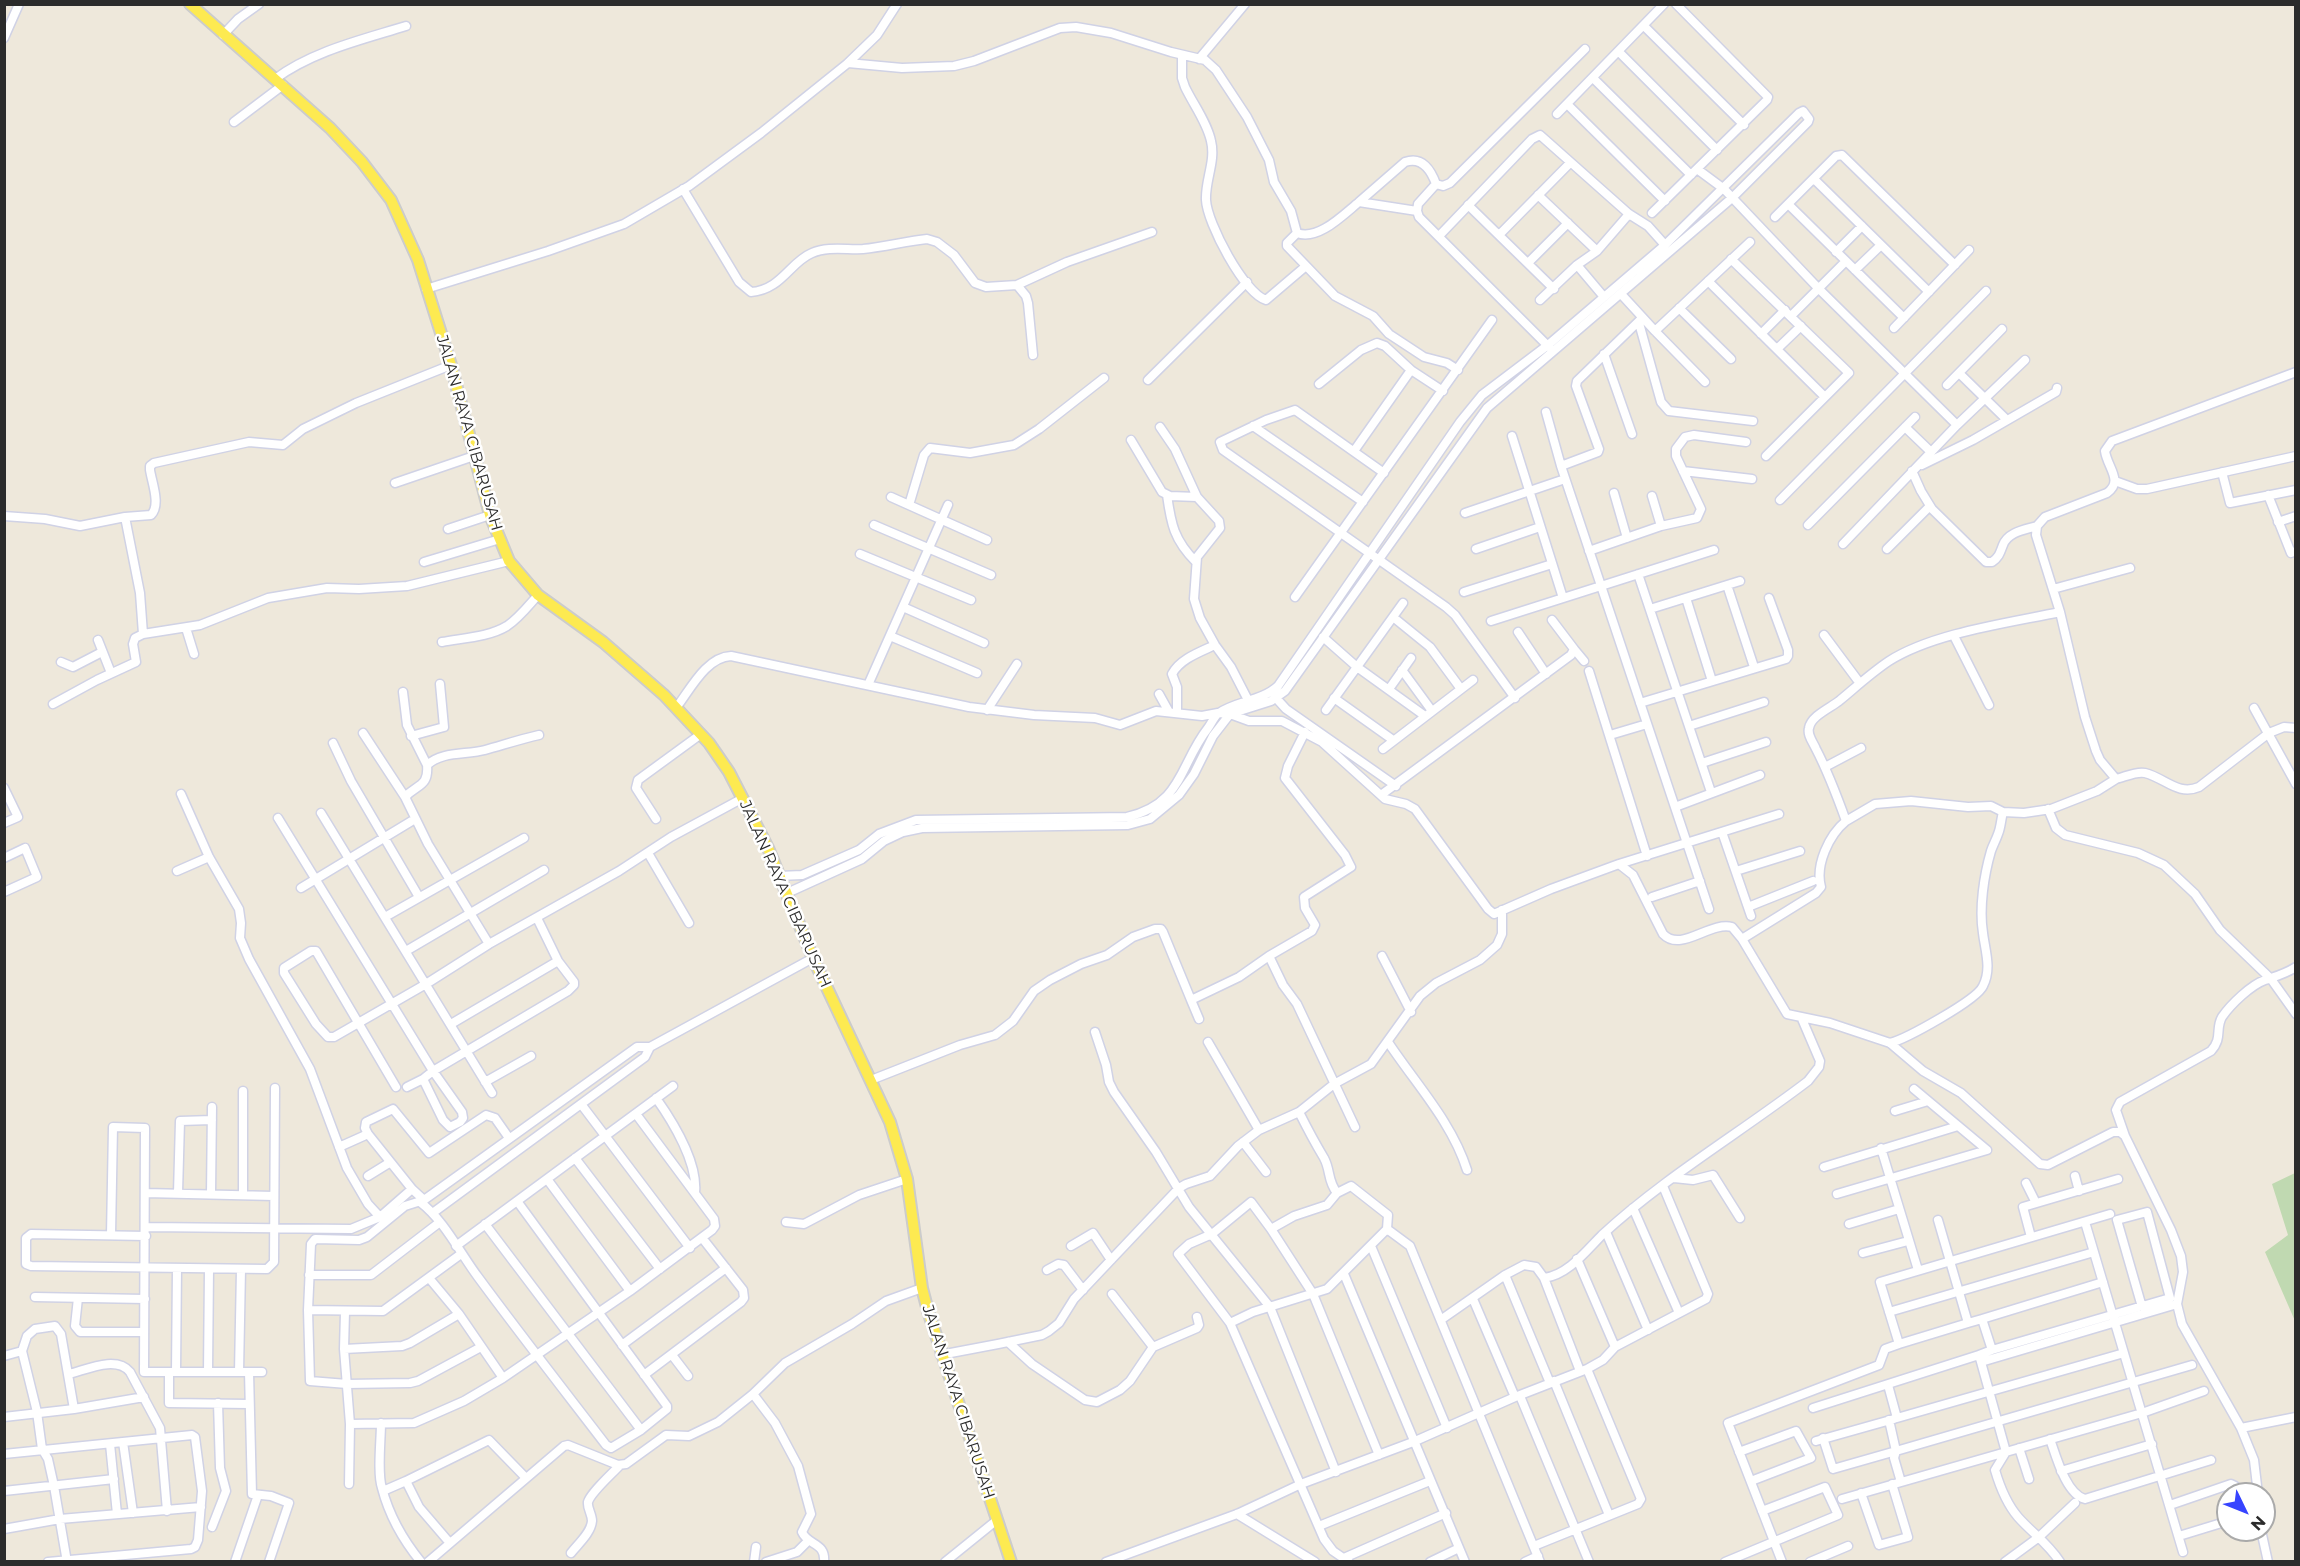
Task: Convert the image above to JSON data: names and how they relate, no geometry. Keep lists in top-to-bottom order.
{
  "streets": {
    "main road": ["JALAN RAYA CIBARUSAH"]
  },
  "north": "bottom right"
}
